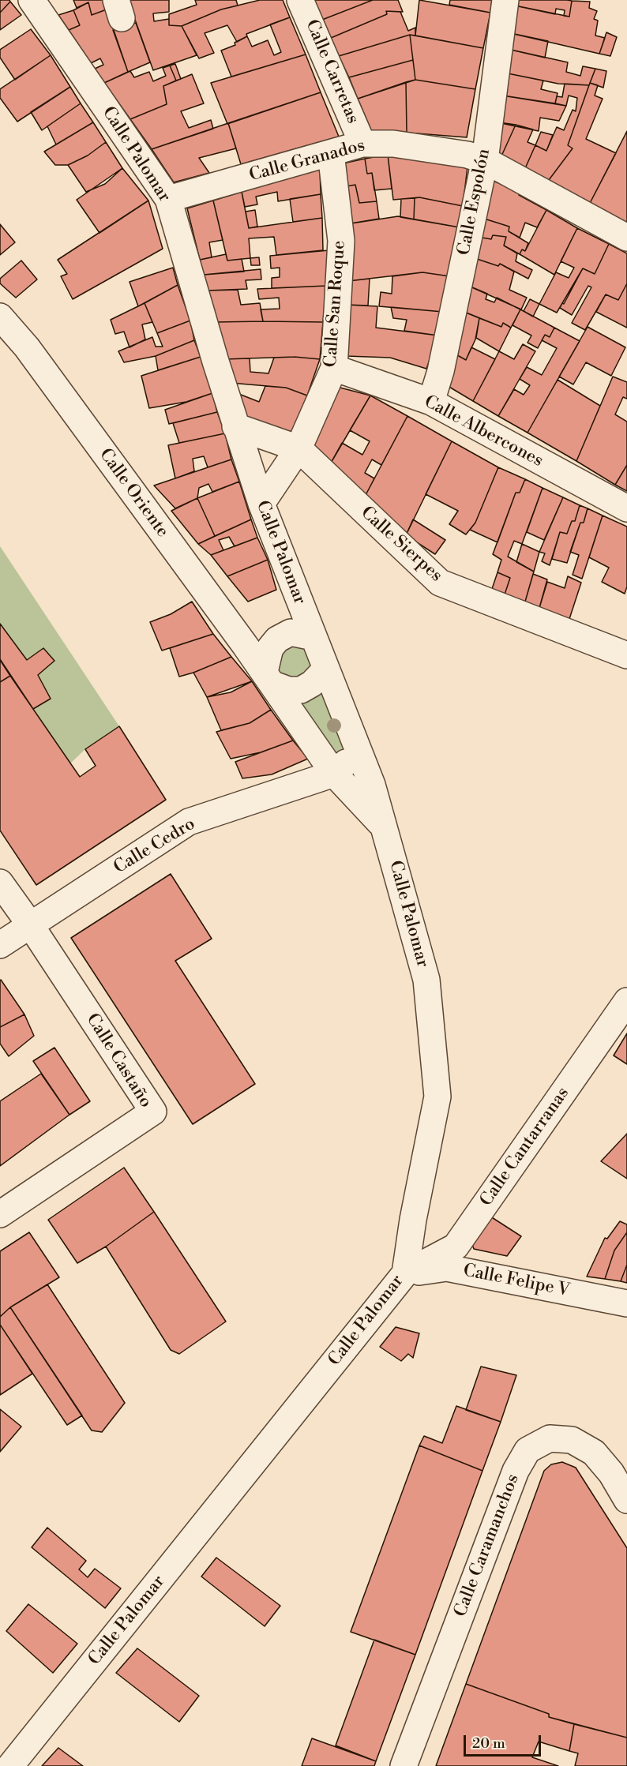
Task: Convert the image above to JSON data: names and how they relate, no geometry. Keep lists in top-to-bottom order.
{
  "streets": {
    "street": [
      "Calle Carretas",
      "Calle Palomar",
      "Calle Granados",
      "Calle Espolón",
      "Calle San Roque",
      "Calle Albercones",
      "Calle Oriente",
      "Calle Sierpes",
      "Calle Cedro",
      "Calle Castaño",
      "Calle Cantarranas",
      "Calle Felipe V",
      "Calle Caramanchos"
    ]
  },
  "crossings": [
    ["Calle Carretas", "Calle Granados"],
    ["Calle Palomar", "Calle Granados"],
    ["Calle Palomar", "Calle San Roque"],
    ["Calle Palomar", "Calle Oriente"],
    ["Calle Palomar", "Calle Cantarranas"],
    ["Calle Palomar", "Calle Felipe V"],
    ["Calle Granados", "Calle Espolón"],
    ["Calle Granados", "Calle San Roque"],
    ["Calle Espolón", "Calle Albercones"],
    ["Calle San Roque", "Calle Albercones"],
    ["Calle San Roque", "Calle Sierpes"],
    ["Calle Oriente", "Calle Cedro"],
    ["Calle Cedro", "Calle Castaño"],
    ["Calle Cantarranas", "Calle Felipe V"]
  ],
  "scale_bar": "20 m"
}
